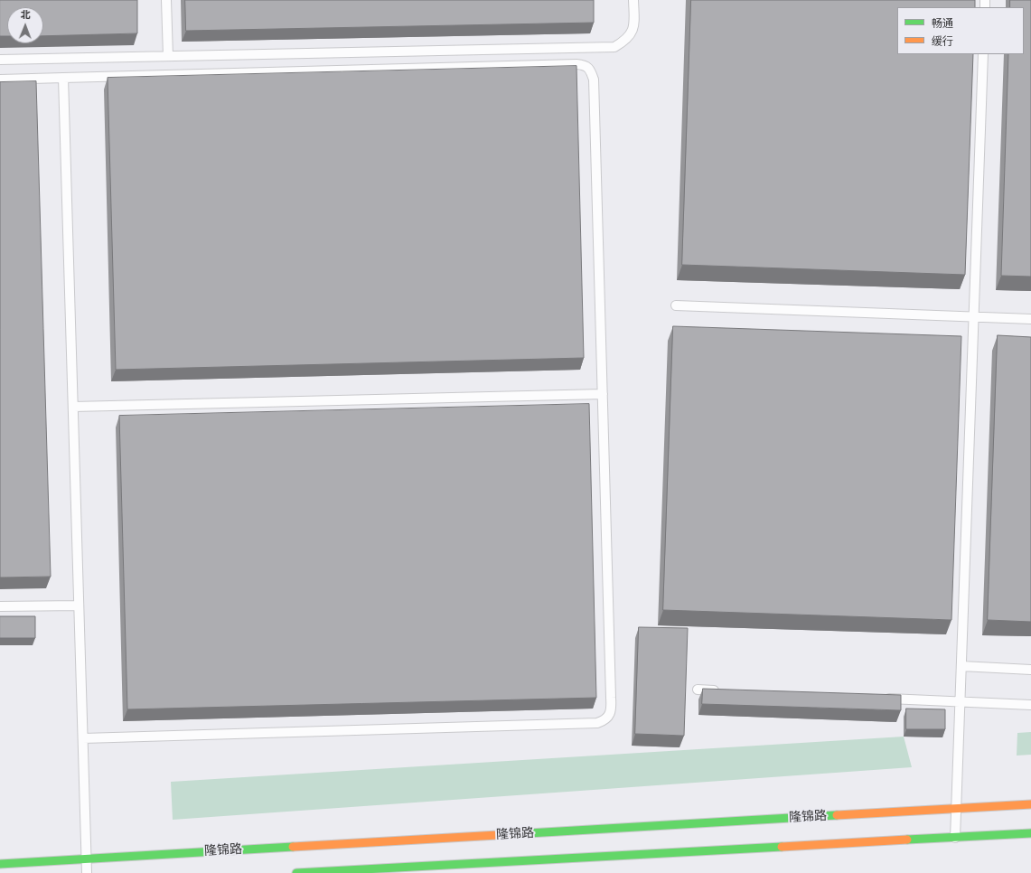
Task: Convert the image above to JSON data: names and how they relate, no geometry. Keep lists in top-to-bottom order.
{
  "streets": {
    "main road": ["隆锦路"]
  },
  "legend": ["畅通", "缓行"],
  "north": "top"
}
